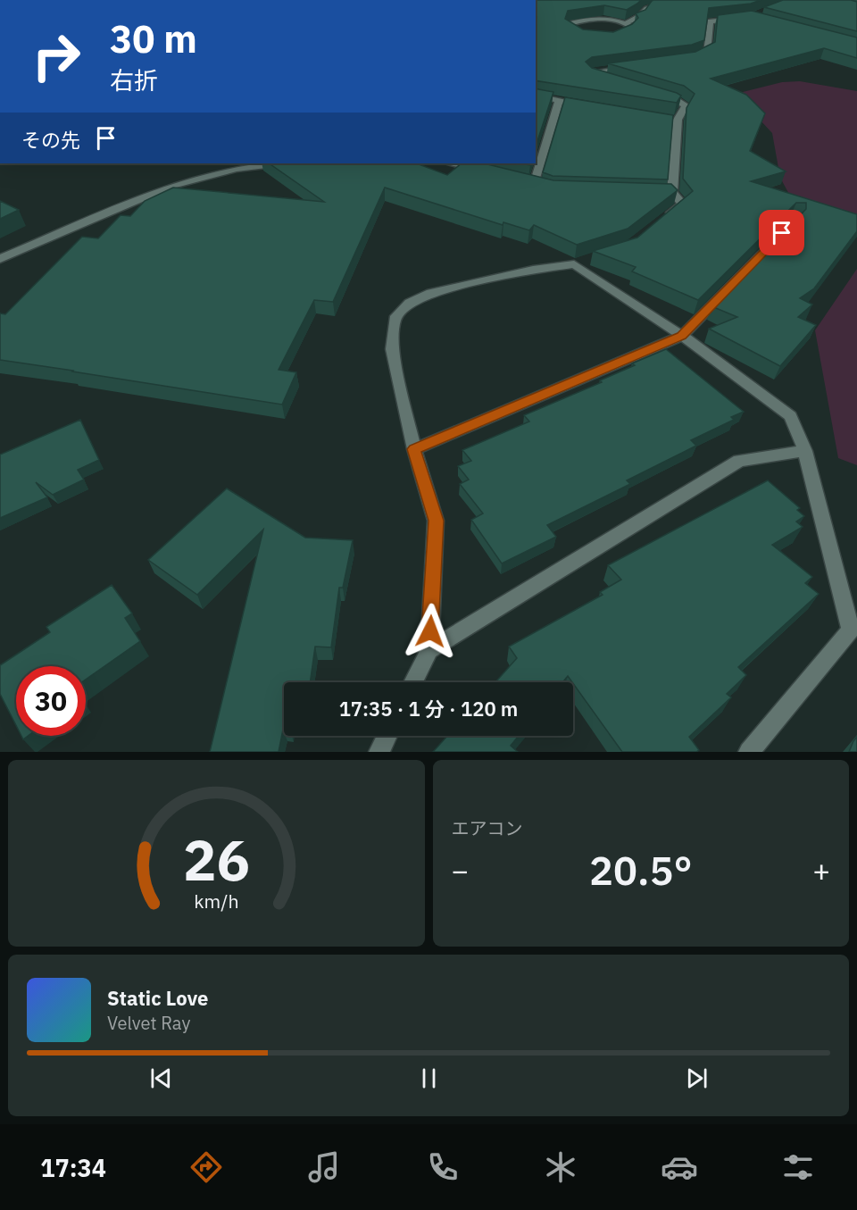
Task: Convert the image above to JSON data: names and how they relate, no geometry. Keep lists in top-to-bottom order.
{
  "page": {
    "turn": ["30 m", "右折"],
    "then": "その先",
    "limit": "30",
    "trip": "17:35 · 1 分 · 120 m",
    "tile": "エアコン",
    "heat": ["−", "20.5°", "+"],
    "song": ["Static Love", "Velvet Ray"],
    "tabs": "17:34",
    "gauge": ["26", "km/h"]
  }
}
